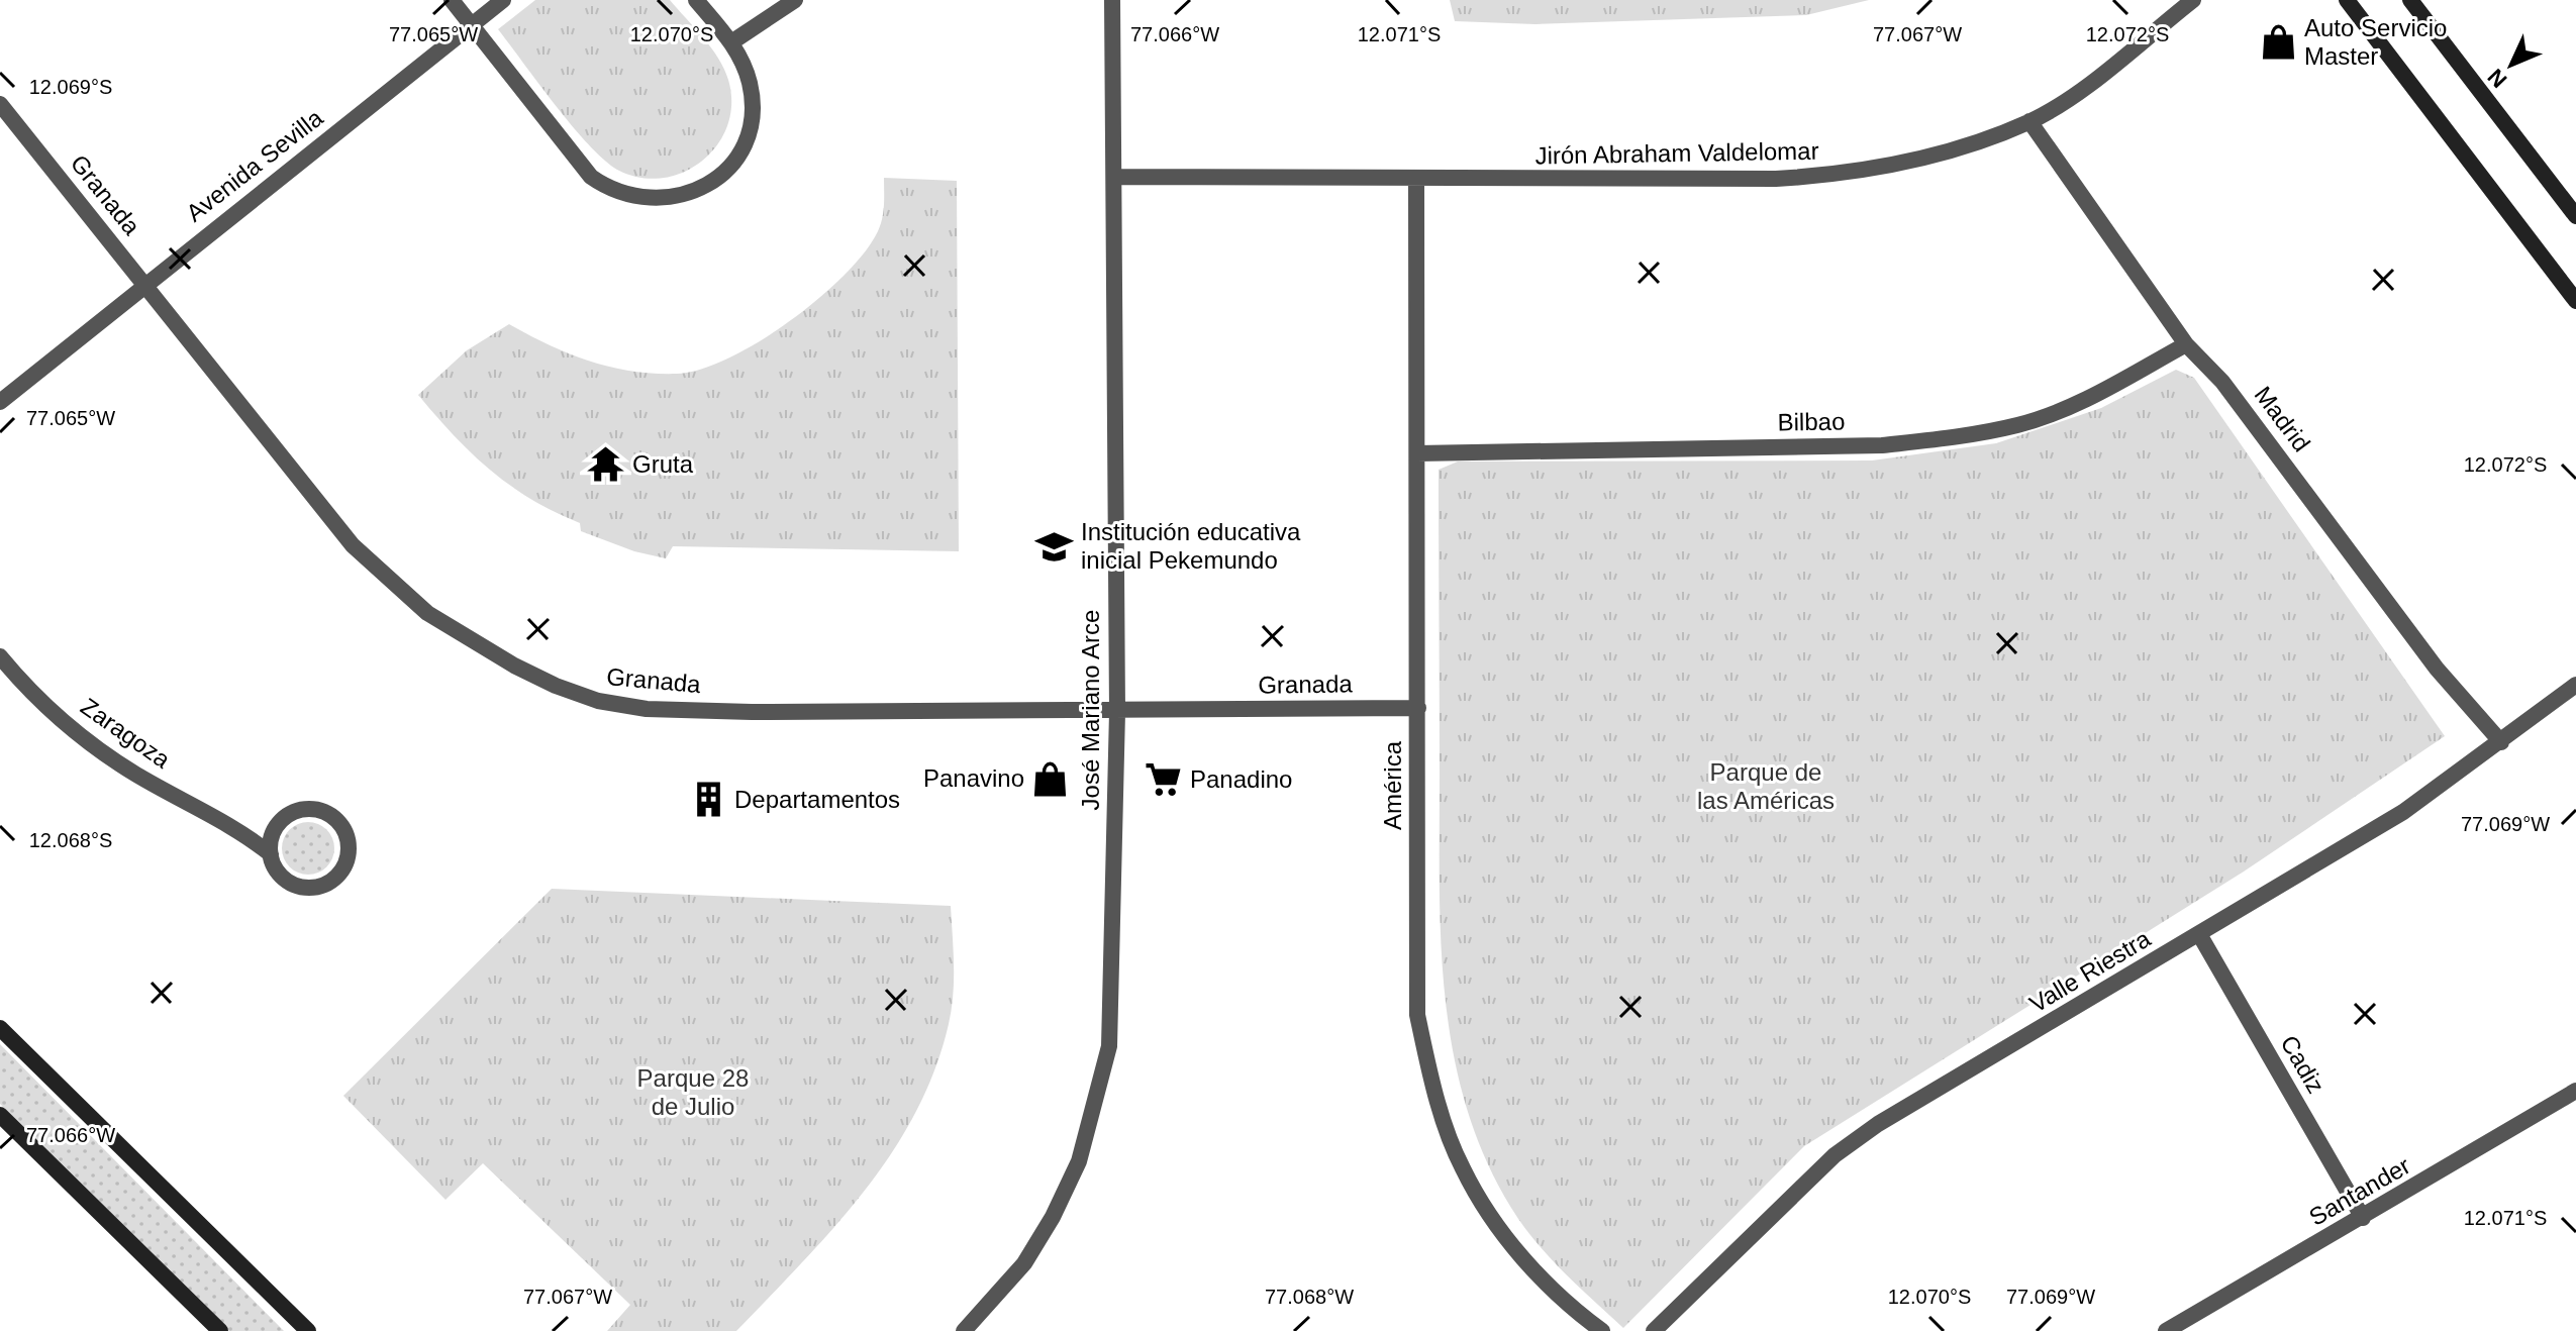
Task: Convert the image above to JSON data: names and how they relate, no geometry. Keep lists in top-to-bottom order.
{
  "streets": {
    "street": [
      "Jirón Abraham Valdelomar",
      "Avenida Sevilla",
      "Granada",
      "Madrid",
      "Bilbao",
      "José Mariano Arce",
      "Zaragoza",
      "América",
      "Valle Riestra",
      "Cadiz",
      "Santander"
    ]
  },
  "crossings": [
    ["Jirón Abraham Valdelomar", "Madrid"],
    ["Jirón Abraham Valdelomar", "José Mariano Arce"],
    ["Jirón Abraham Valdelomar", "América"],
    ["Avenida Sevilla", "Granada"],
    ["Granada", "José Mariano Arce"],
    ["Granada", "América"],
    ["Madrid", "Bilbao"],
    ["Madrid", "Valle Riestra"],
    ["Bilbao", "América"],
    ["Valle Riestra", "Cadiz"],
    ["Cadiz", "Santander"]
  ],
  "parks": ["Parque de las Américas", "Parque 28 de Julio"],
  "places": {
    "shop": ["Auto Servicio Master", "Panavino"],
    "temple": ["Gruta"],
    "school or university": ["Institución educativa inicial Pekemundo"],
    "supermarket": ["Panadino"],
    "building": ["Departamentos"]
  },
  "north": "bottom left",
  "coordinates": [
    "77.065°W",
    "77.066°W",
    "77.067°W",
    "12.070°S",
    "12.071°S",
    "12.072°S",
    "12.069°S",
    "77.069°W",
    "12.068°S",
    "77.068°W"
  ]
}
